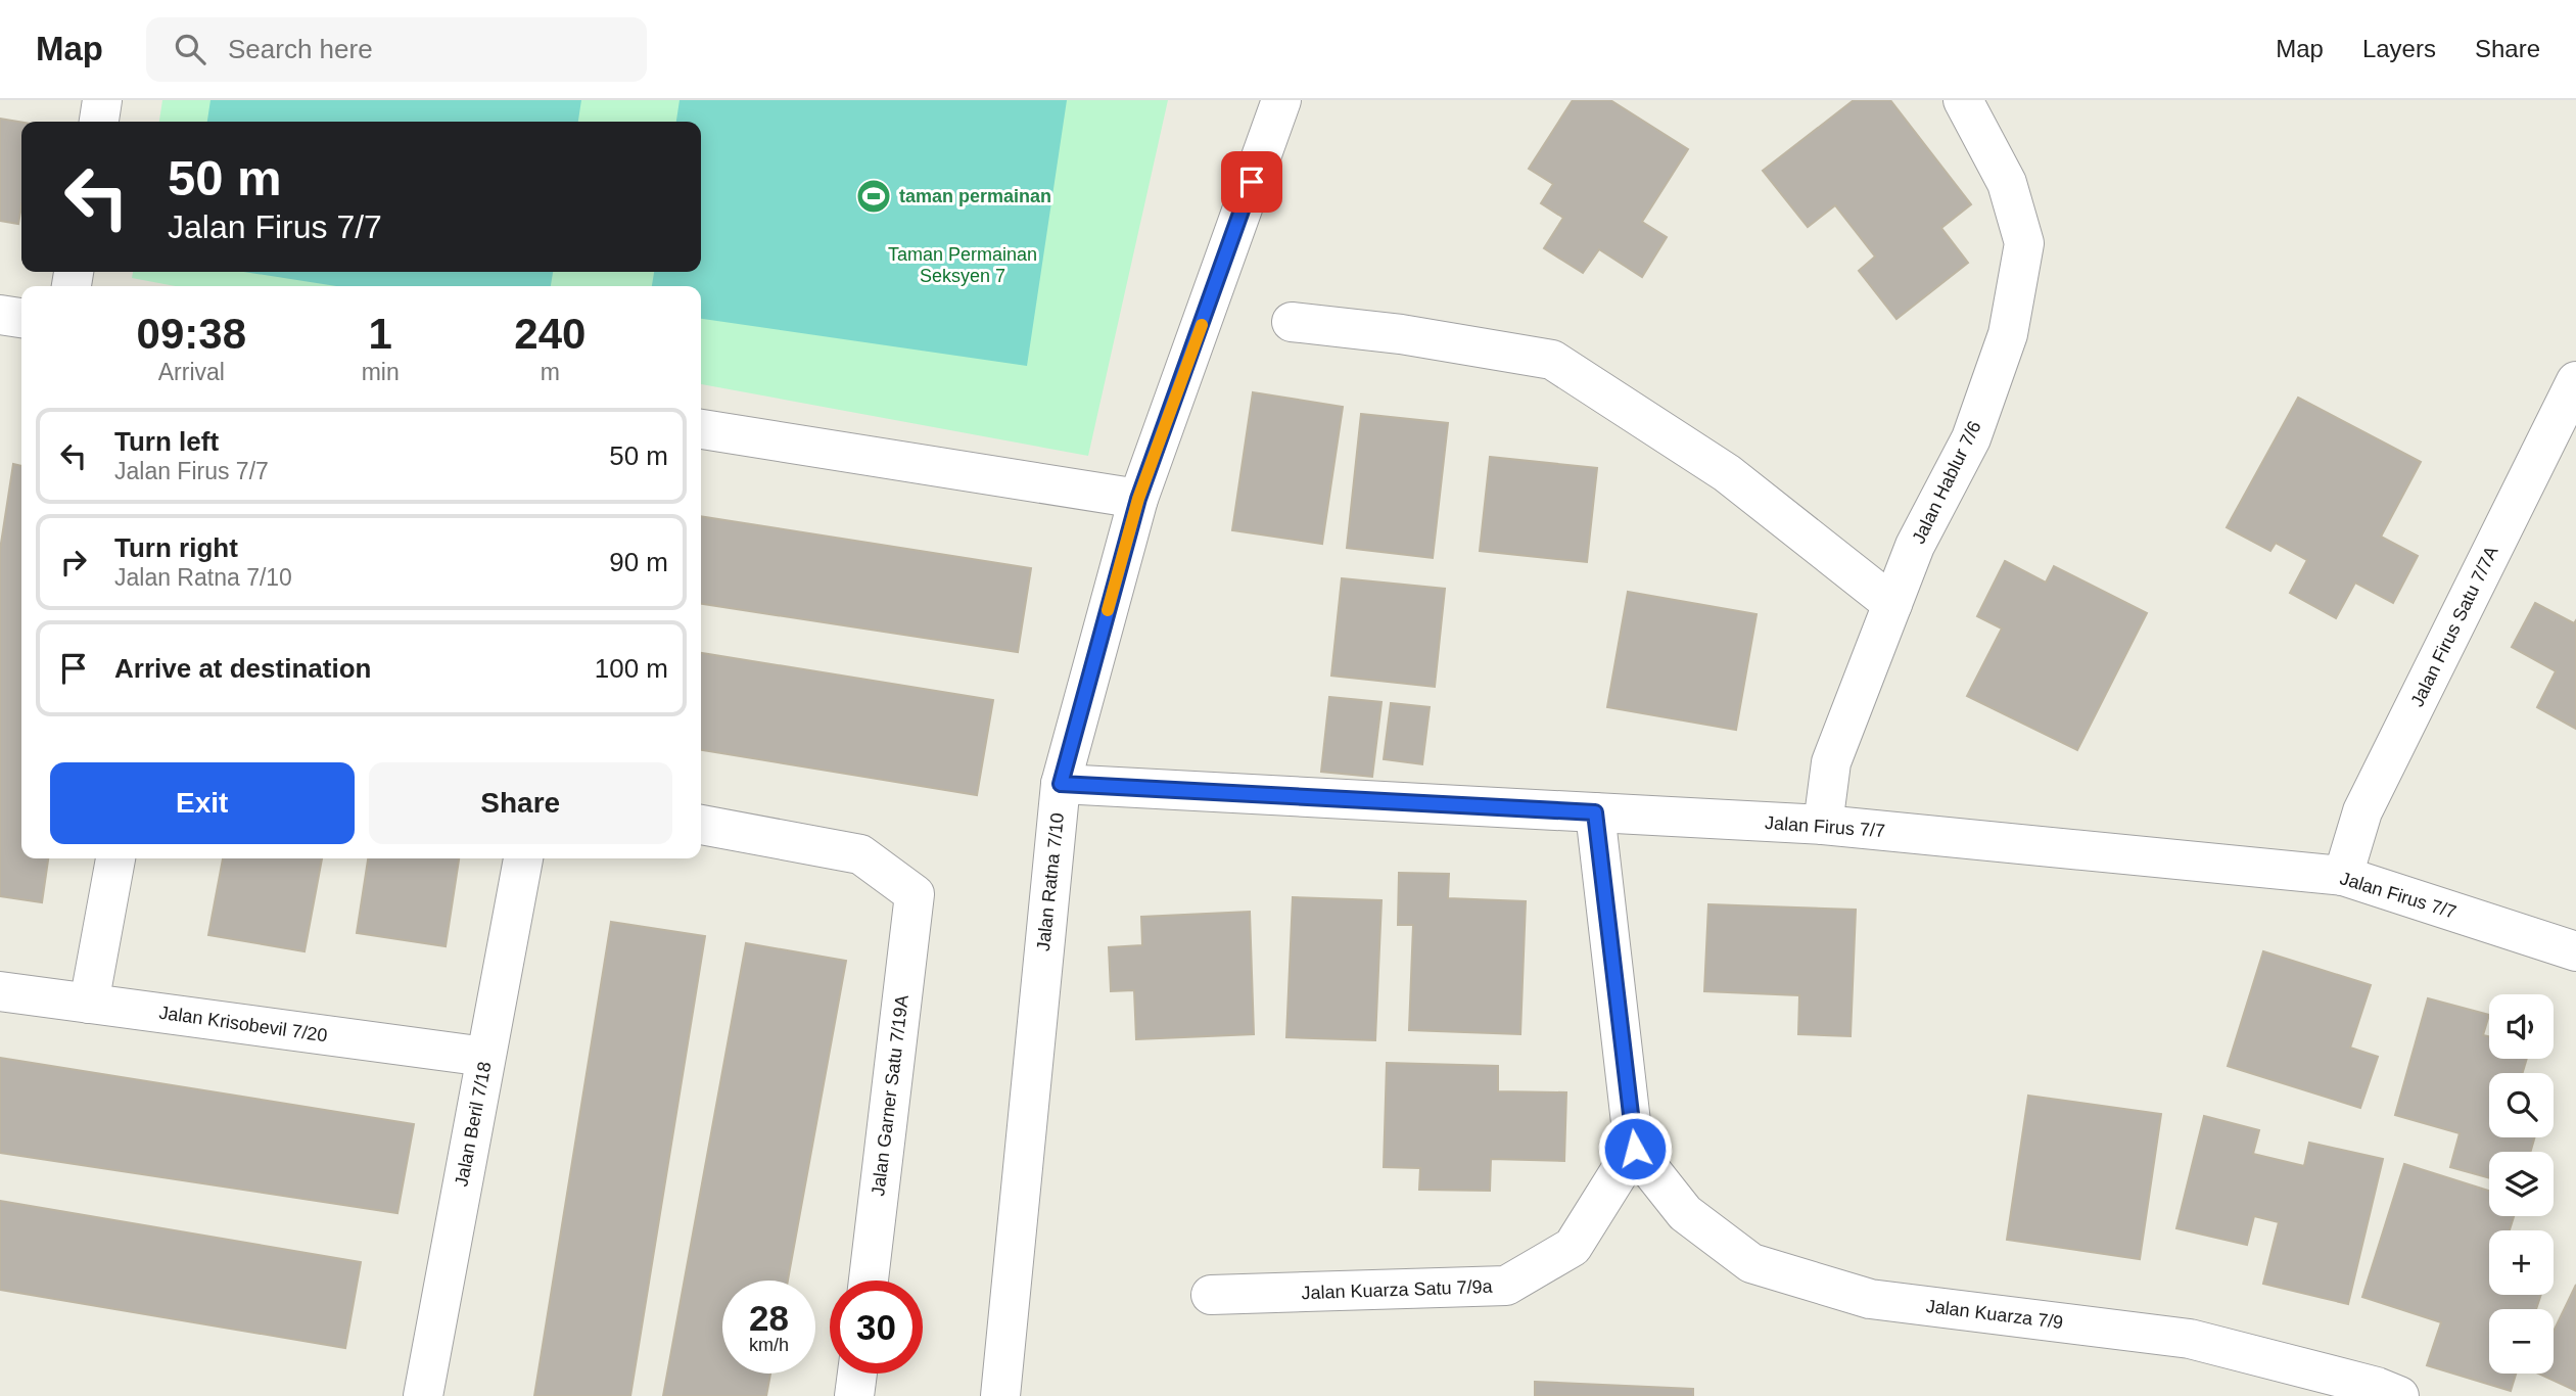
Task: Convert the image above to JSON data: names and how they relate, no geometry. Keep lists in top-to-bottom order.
{
  "streets": {
    "street": [
      "Jalan Hablur 7/6",
      "Jalan Firus Satu 7/7A",
      "Jalan Firus 7/7",
      "Jalan Ratna 7/10",
      "Jalan Krisobevil 7/20",
      "Jalan Garner Satu 7/19A",
      "Jalan Beril 7/18",
      "Jalan Kuarza Satu 7/9a",
      "Jalan Kuarza 7/9"
    ]
  },
  "crossings": [
    ["Jalan Hablur 7/6", "Jalan Firus 7/7"],
    ["Jalan Firus Satu 7/7A", "Jalan Firus 7/7"],
    ["Jalan Firus 7/7", "Jalan Ratna 7/10"],
    ["Jalan Krisobevil 7/20", "Jalan Beril 7/18"],
    ["Jalan Kuarza Satu 7/9a", "Jalan Kuarza 7/9"]
  ],
  "parks": ["Taman Permainan Seksyen 7"],
  "places": {
    "sports": ["taman permainan"]
  },
  "page": {
    "header": "Map",
    "search": "Search here",
    "nav": ["Map", "Layers", "Share"],
    "turn": ["50 m", "Jalan Firus 7/7"],
    "eta": [
      "09:38",
      "Arrival",
      "1",
      "min",
      "240",
      "m"
    ],
    "list": [
      {
        "name": "Turn left",
        "note": "Jalan Firus 7/7",
        "value": "50 m"
      },
      {
        "name": "Turn right",
        "note": "Jalan Ratna 7/10",
        "value": "90 m"
      },
      {
        "name": "Arrive at destination",
        "value": "100 m"
      }
    ],
    "buttons": ["Exit", "Share"],
    "map_buttons": ["+", "−"],
    "speed": "28 km/h",
    "limit": "30"
  }
}
